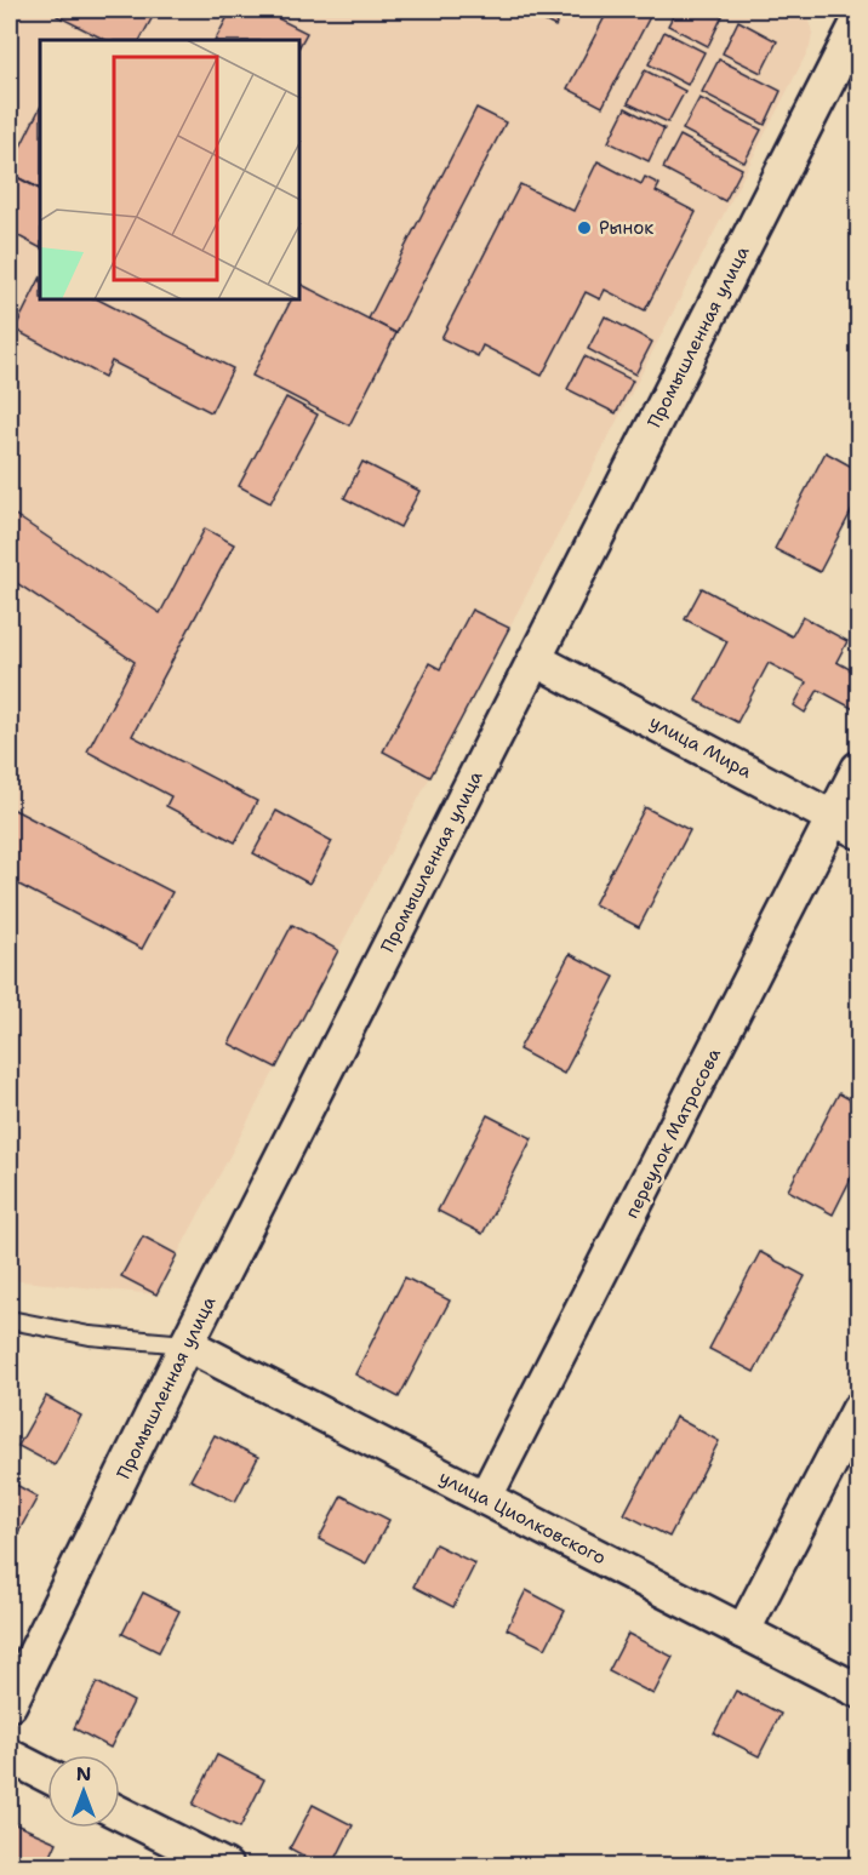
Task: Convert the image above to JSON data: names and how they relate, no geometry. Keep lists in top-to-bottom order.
{
  "streets": {
    "street": [
      "Промышленная улица",
      "улица Мира",
      "переулок Матросова",
      "улица Циолковского"
    ]
  },
  "crossings": [
    ["Промышленная улица", "улица Циолковского"],
    ["улица Мира", "переулок Матросова"],
    ["переулок Матросова", "улица Циолковского"]
  ],
  "places": ["Рынок"],
  "north": "top"
}
